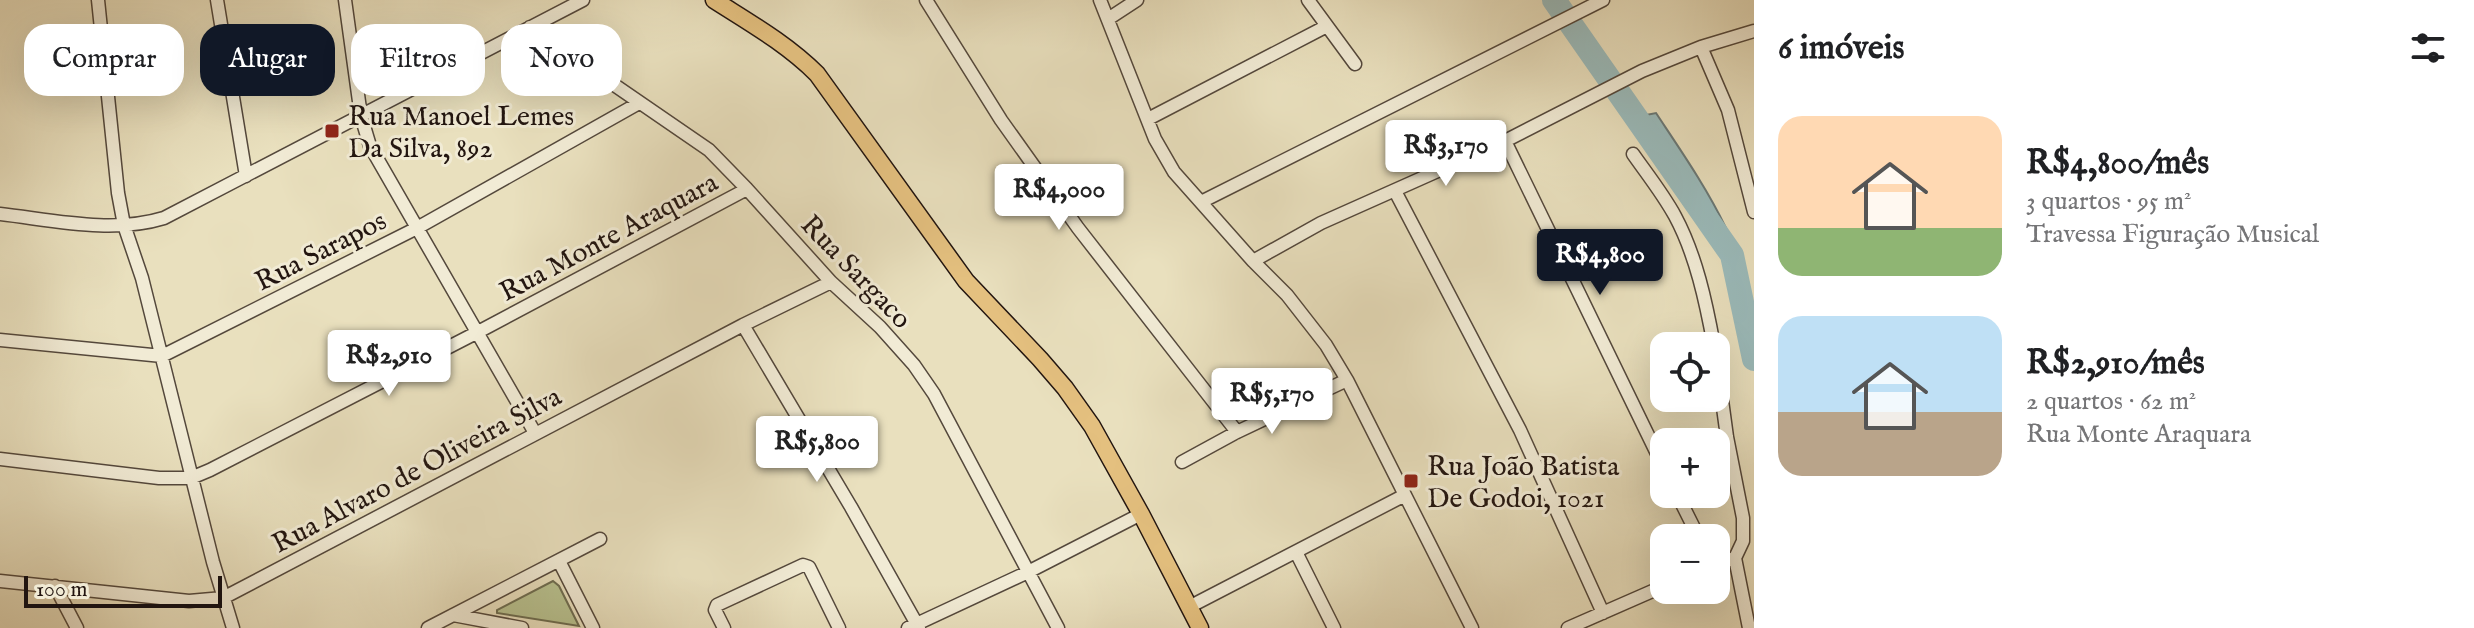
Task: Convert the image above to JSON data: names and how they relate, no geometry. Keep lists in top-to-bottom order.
{
  "streets": {
    "street": [
      "Rua Monte Araquara",
      "Rua Sarapos",
      "Rua Sargaco",
      "Rua Alvaro de Oliveira Silva"
    ]
  },
  "crossings": [
    ["Rua Monte Araquara", "Rua Sargaco"],
    ["Rua Sarapos", "Rua Sargaco"],
    ["Rua Sargaco", "Rua Alvaro de Oliveira Silva"]
  ],
  "places": {
    "transit": ["Rua Manoel Lemes Da Silva, 892", "Rua João Batista De Godoi, 1021"]
  },
  "scale_bar": "100 m",
  "page": {
    "heading": "6 imóveis",
    "chip": [
      "Comprar",
      "Alugar",
      "Filtros",
      "Novo"
    ],
    "list": [
      {
        "name": "R$4,800/mês",
        "note": "3 quartos · 95 m² · Travessa Figuração Musical"
      },
      {
        "name": "R$2,910/mês",
        "note": "2 quartos · 62 m² · Rua Monte Araquara"
      }
    ],
    "price": [
      "R$3,170",
      "R$4,000",
      "R$4,800",
      "R$2,910",
      "R$5,170",
      "R$5,800"
    ],
    "map_buttons": ["+", "−"],
    "scale": "100 m"
  }
}
